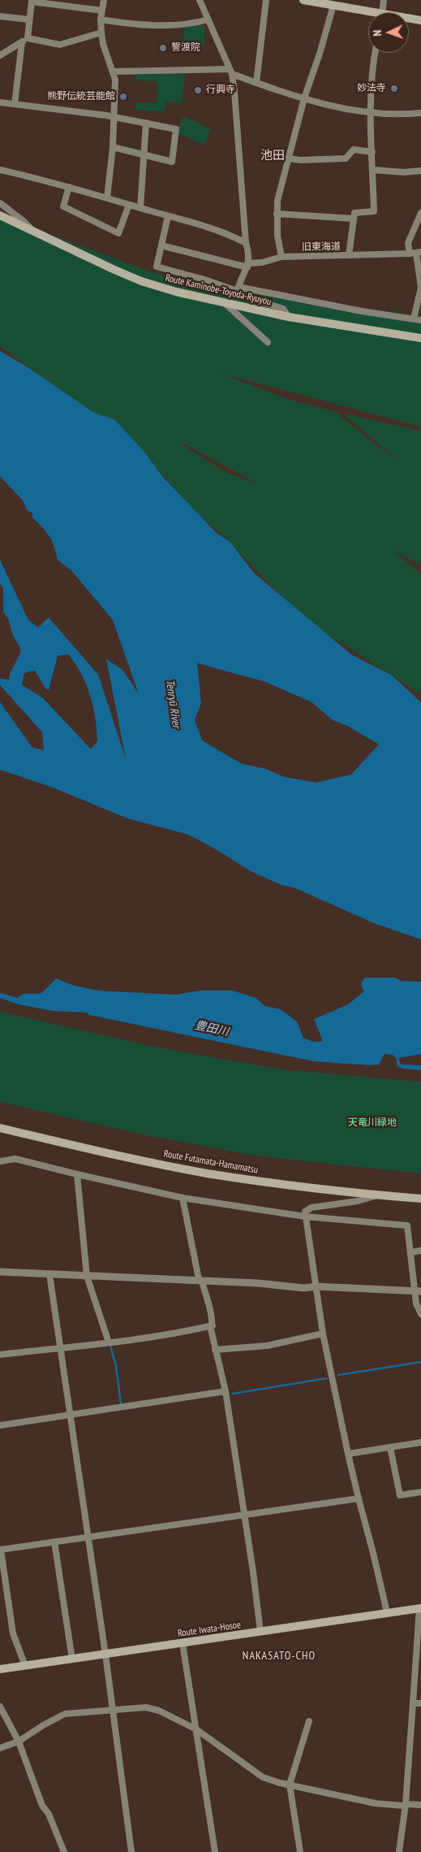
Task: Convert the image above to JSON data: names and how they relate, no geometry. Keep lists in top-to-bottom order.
{
  "streets": {
    "main road": ["Route Kaminobe-Toyoda-Ryuyou", "Route Futamata-Hamamatsu", "Route Iwata-Hosoe"],
    "street": ["旧東海道"]
  },
  "districts": ["池田", "NAKASATO-CHO"],
  "water": ["Tenryū River", "豊田川"],
  "parks": ["天竜川緑地"],
  "places": [
    "誓渡院",
    "妙法寺",
    "行興寺",
    "熊野伝統芸能館"
  ],
  "north": "left"
}
